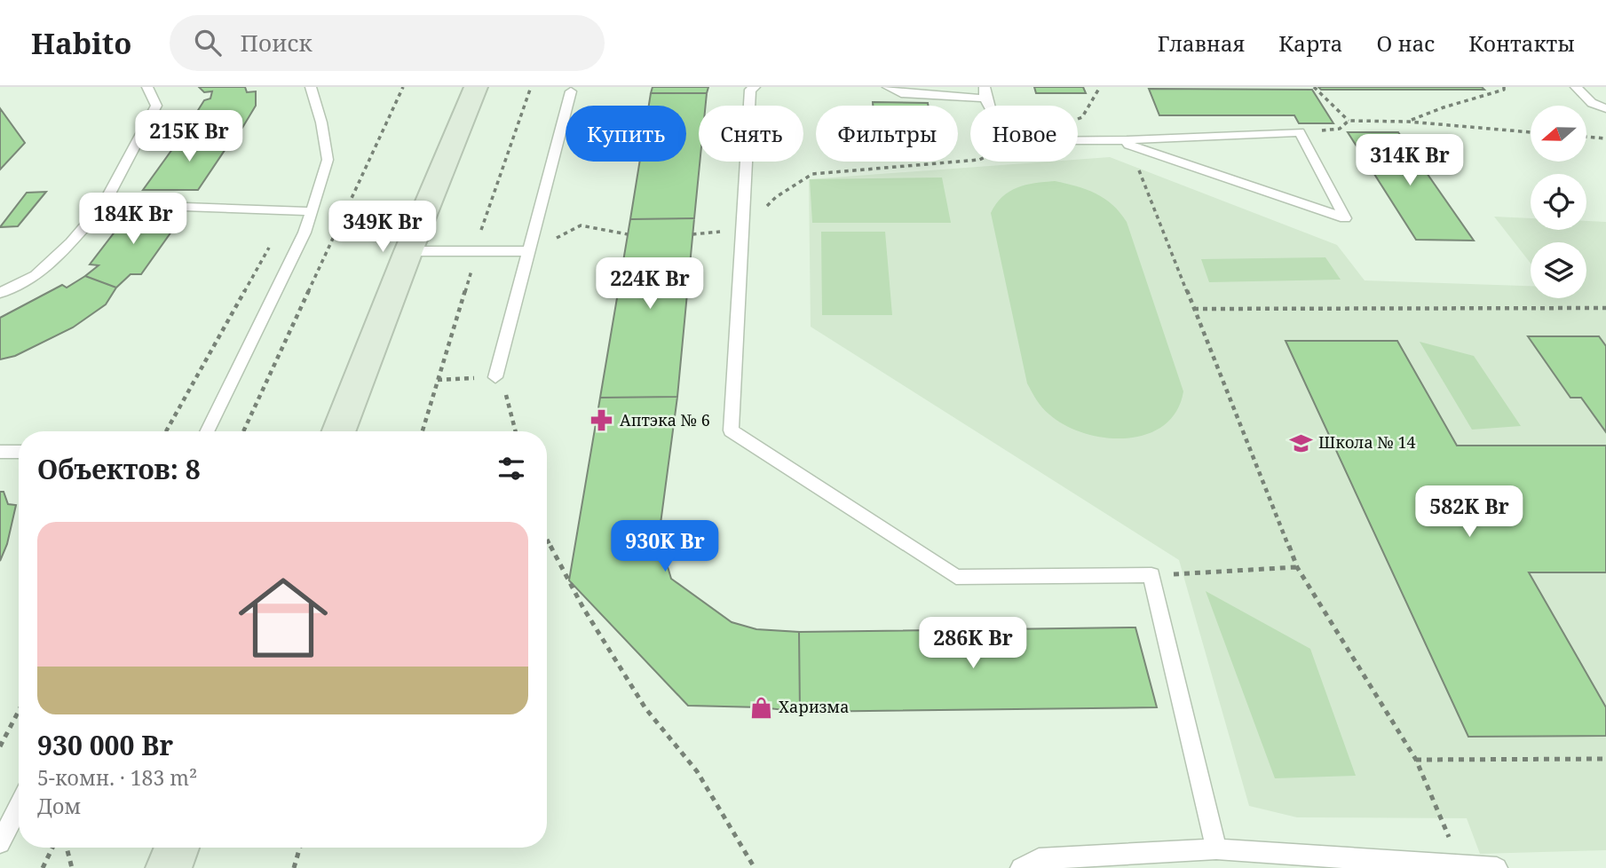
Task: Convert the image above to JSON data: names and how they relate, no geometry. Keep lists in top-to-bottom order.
{
  "places": {
    "pharmacy": ["Аптэка № 6"],
    "school or university": ["Школа № 14"],
    "shop": ["Харизма"]
  },
  "north": "left",
  "page": {
    "header": "Habito",
    "search": "Поиск",
    "nav": [
      "Главная",
      "Карта",
      "О нас",
      "Контакты"
    ],
    "chip": [
      "Купить",
      "Снять",
      "Фильтры",
      "Новое"
    ],
    "price": [
      "215K Br",
      "314K Br",
      "184K Br",
      "349K Br",
      "224K Br",
      "582K Br",
      "930K Br",
      "286K Br"
    ],
    "heading": "Объектов: 8",
    "list": [
      {
        "name": "930 000 Br",
        "note": "5-комн. · 183 m² · Дом"
      }
    ]
  }
}
